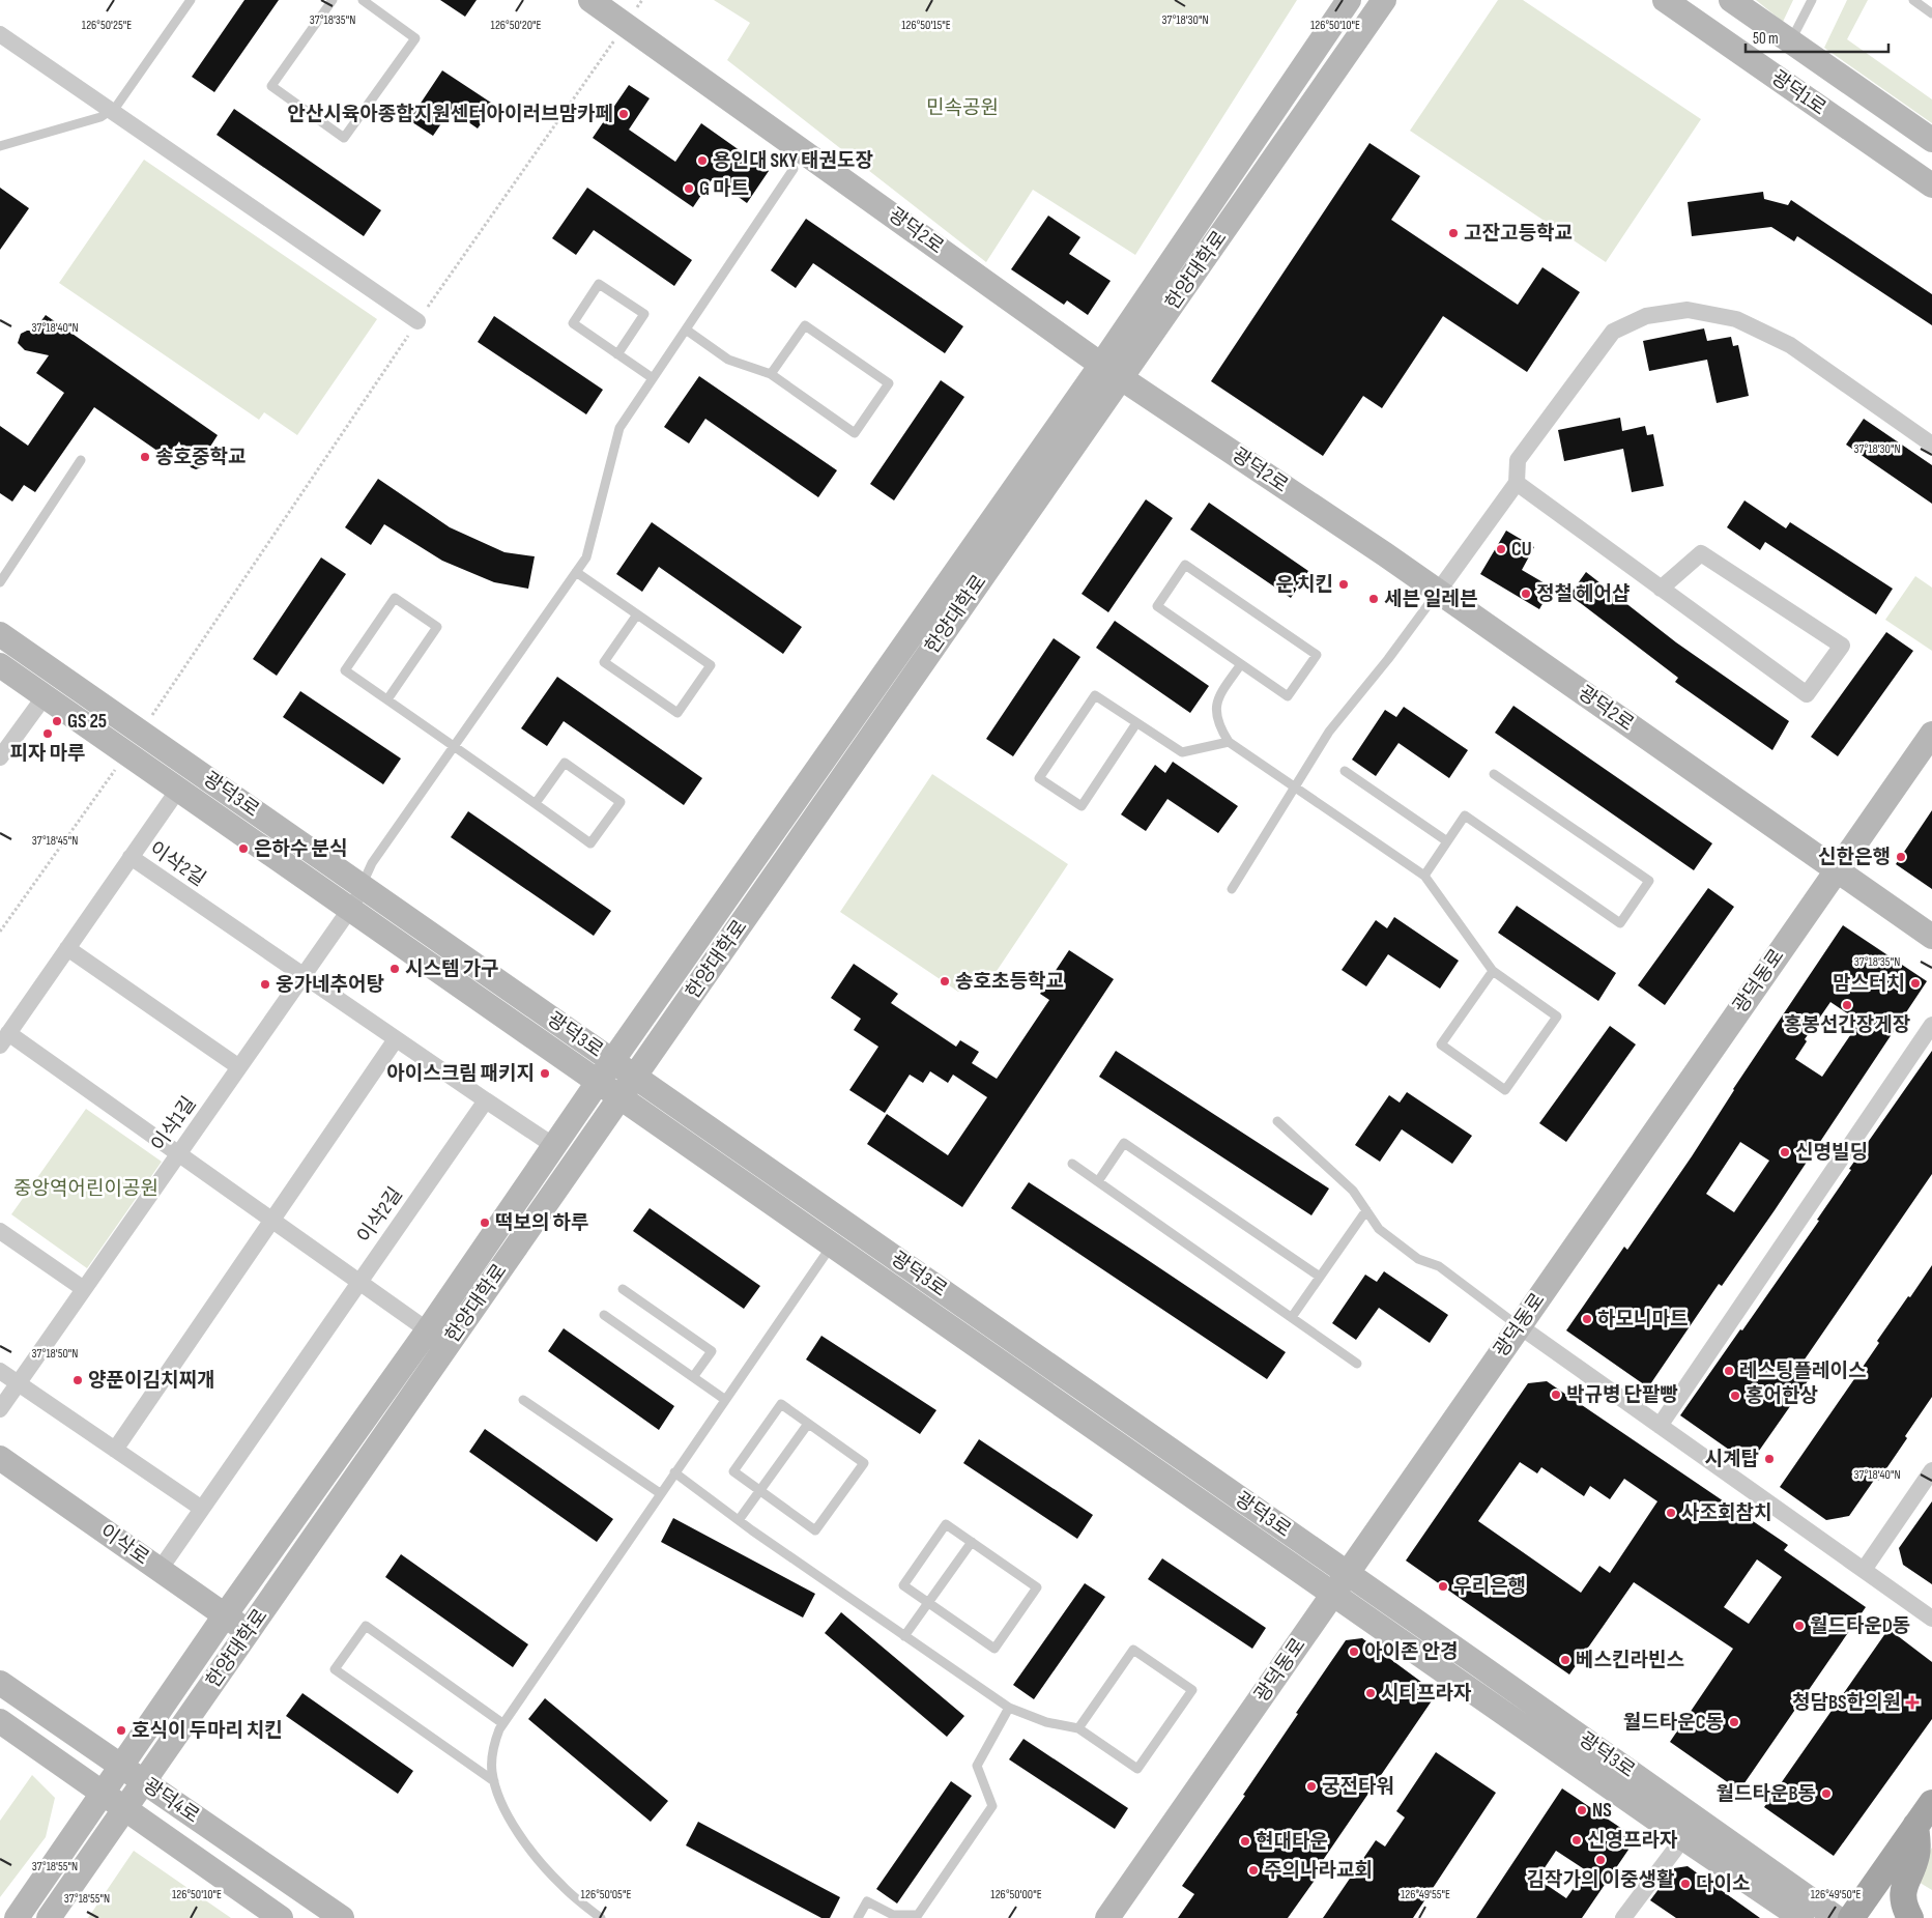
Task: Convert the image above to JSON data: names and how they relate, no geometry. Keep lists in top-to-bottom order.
{
  "streets": {
    "street": [
      "광덕1로",
      "광덕2로",
      "한양대학로",
      "광덕3로",
      "이삭2길",
      "광덕동로",
      "이삭1길",
      "이삭로",
      "광덕4로"
    ]
  },
  "crossings": [
    ["광덕2로", "한양대학로"],
    ["광덕2로", "광덕동로"],
    ["한양대학로", "광덕3로"],
    ["한양대학로", "이삭로"],
    ["한양대학로", "광덕4로"],
    ["광덕3로", "이삭2길"],
    ["광덕3로", "광덕동로"],
    ["광덕3로", "이삭1길"],
    ["이삭2길", "이삭1길"],
    ["이삭2길", "이삭로"]
  ],
  "parks": ["민속공원", "중앙역어린이공원"],
  "places": {
    "other": [
      "안산시육아종합지원센터아이러브맘카페",
      "용인대 SKY 태권도장",
      "G 마트",
      "고잔고등학교",
      "송호중학교",
      "CU",
      "운 치킨",
      "정철 헤어샵",
      "세븐 일레븐",
      "GS 25",
      "피자 마루",
      "은하수 분식",
      "신한은행",
      "시스템 가구",
      "송호초등학교",
      "맘스터치",
      "웅가네추어탕",
      "홍봉선간장게장",
      "아이스크림 패키지",
      "신명빌딩",
      "떡보의 하루",
      "하모니마트",
      "레스팅플레이스",
      "양푼이김치찌개",
      "박규병 단팥빵",
      "홍어한상",
      "시계탑",
      "사조회참치",
      "우리은행",
      "월드타운D동",
      "아이존 안경",
      "베스킨라빈스",
      "시티프라자",
      "월드타운C동",
      "호식이 두마리 치킨",
      "궁전타워",
      "월드타운B동",
      "NS",
      "신영프라자",
      "현대타운",
      "김작가의 이중생활",
      "주의나라교회",
      "다이소"
    ],
    "health": ["청담BS한의원"]
  },
  "scale_bar": "50 m",
  "coordinates": [
    "37°18'30\"N",
    "37°18'35\"N",
    "126°50'25\"E",
    "126°50'20\"E",
    "126°50'15\"E",
    "126°50'10\"E",
    "37°18'40\"N",
    "37°18'45\"N",
    "37°18'50\"N",
    "37°18'55\"N",
    "126°50'05\"E",
    "126°50'00\"E",
    "126°49'55\"E",
    "126°49'50\"E"
  ]
}
